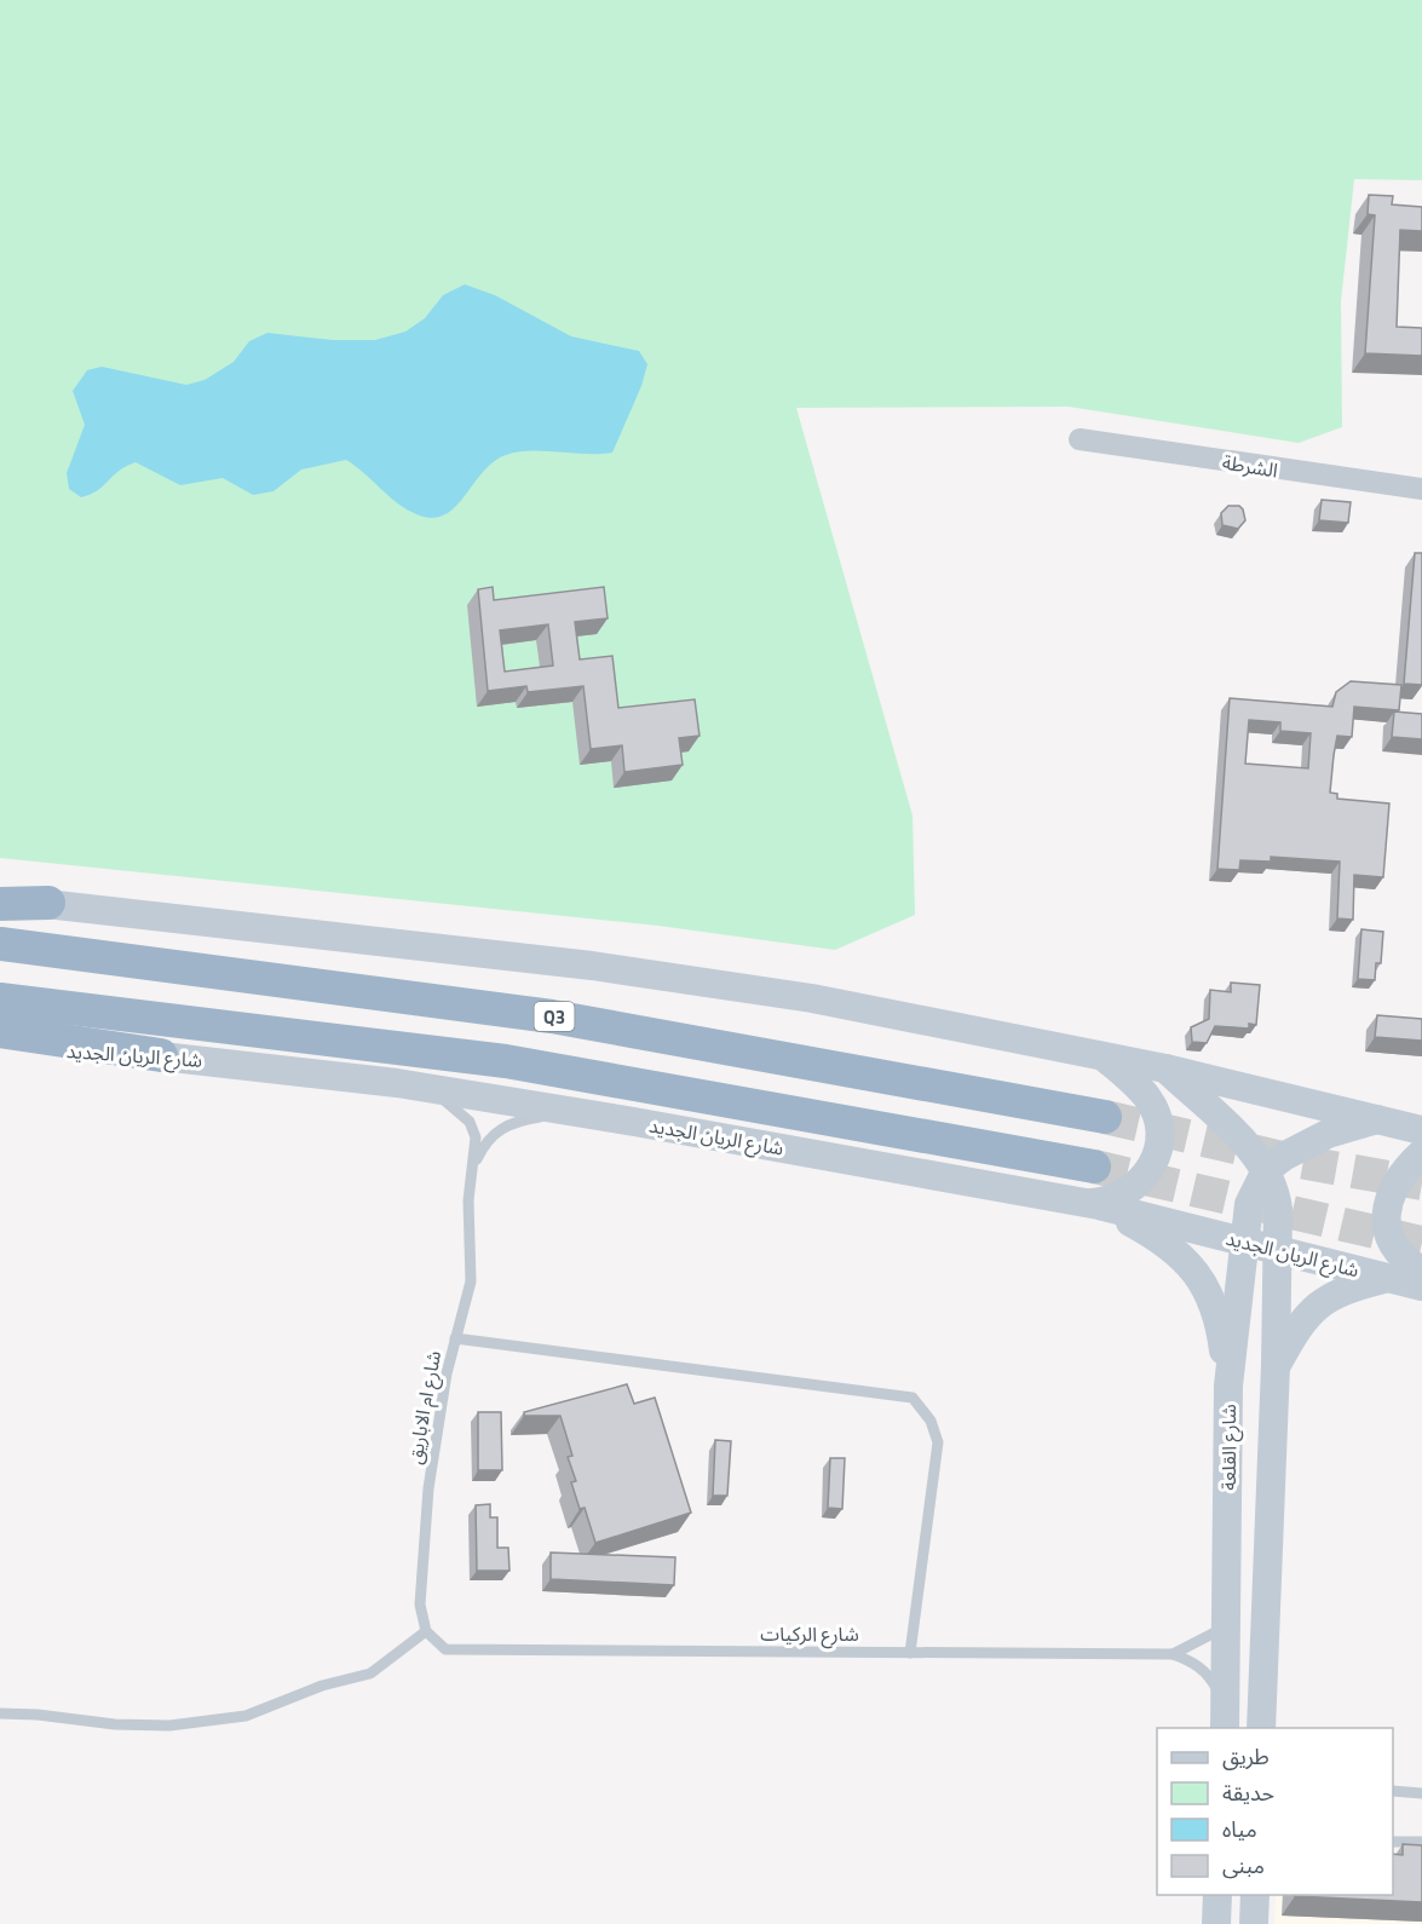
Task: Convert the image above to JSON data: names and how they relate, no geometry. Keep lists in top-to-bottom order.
{
  "streets": {
    "highway": ["Q3", "شارع الريان الجديد"],
    "main road": ["شارع القلعة"],
    "street": ["الشرطة"],
    "lane": ["شارع ام الاباريق", "شارع الركيات"]
  },
  "crossings": [
    ["شارع الريان الجديد", "شارع ام الاباريق"],
    ["شارع الريان الجديد", "شارع القلعة"],
    ["شارع ام الاباريق", "شارع الركيات"],
    ["شارع القلعة", "شارع الركيات"]
  ],
  "legend": [
    "طريق",
    "حديقة",
    "مياه",
    "مبنى"
  ]
}
